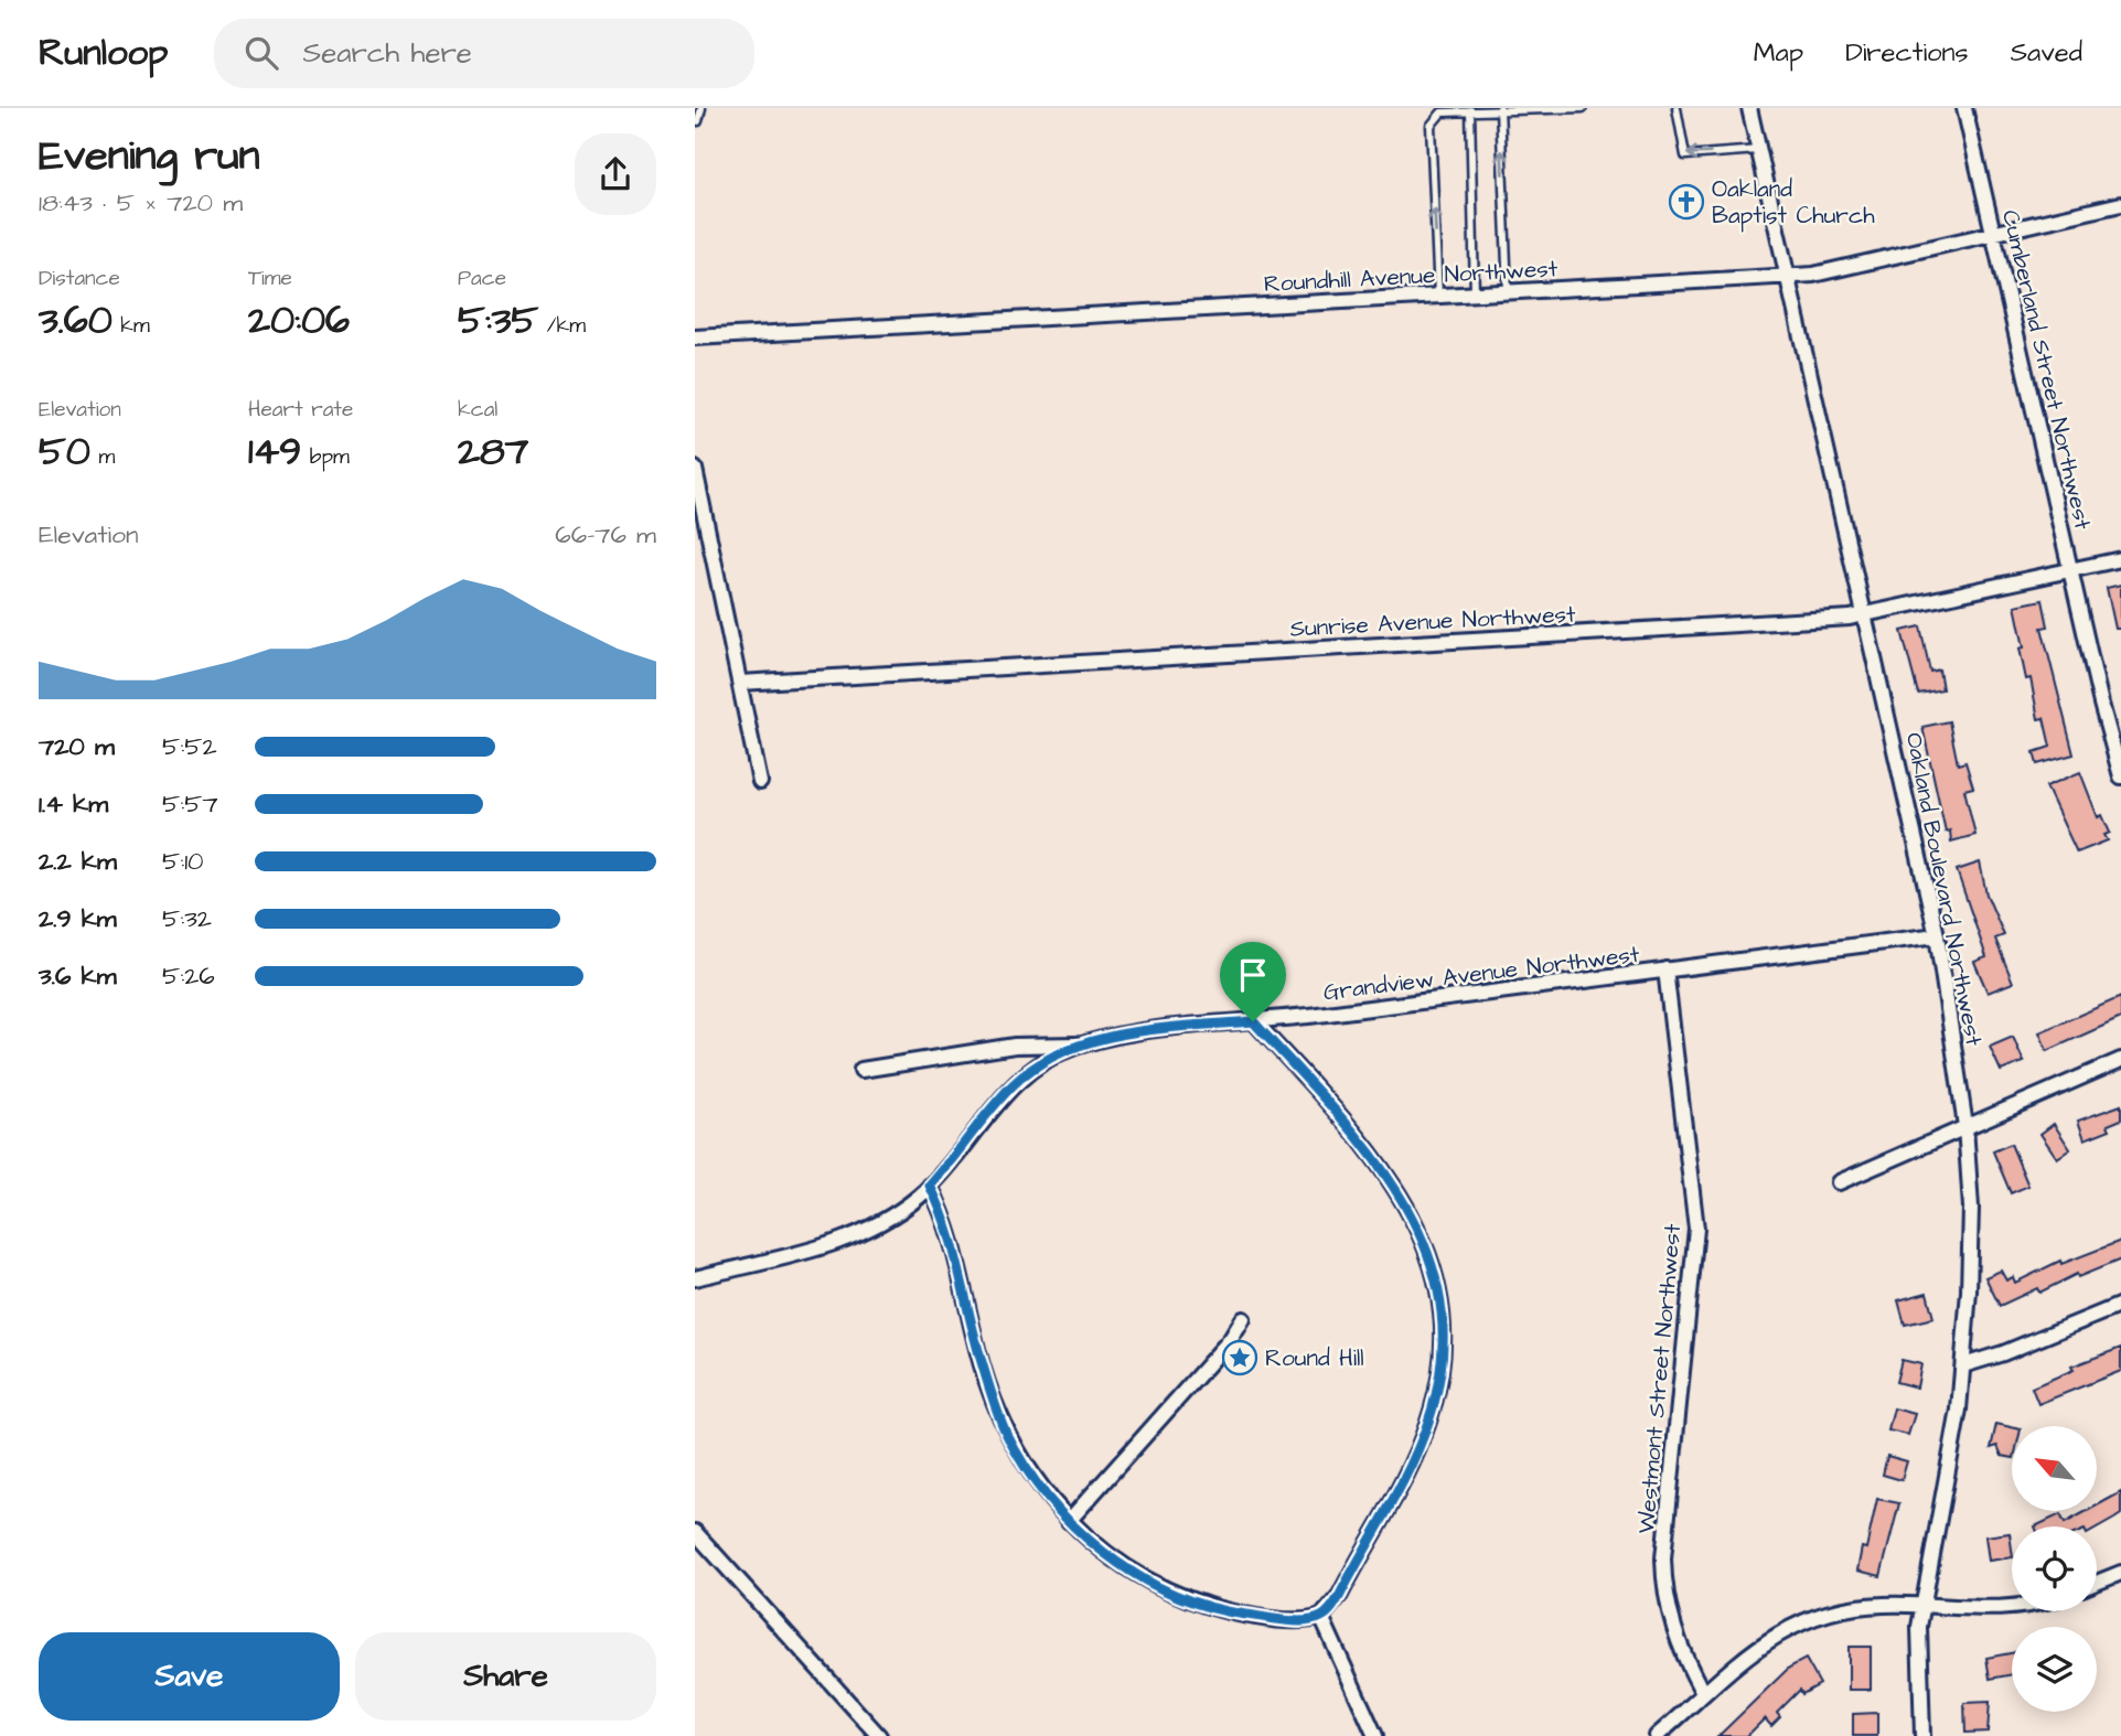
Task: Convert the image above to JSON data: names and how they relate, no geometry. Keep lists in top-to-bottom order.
{
  "streets": {
    "street": [
      "Roundhill Avenue Northwest",
      "Cumberland Street Northwest",
      "Sunrise Avenue Northwest",
      "Oakland Boulevard Northwest",
      "Grandview Avenue Northwest",
      "Westmont Street Northwest"
    ]
  },
  "crossings": [
    ["Roundhill Avenue Northwest", "Cumberland Street Northwest"],
    ["Roundhill Avenue Northwest", "Oakland Boulevard Northwest"],
    ["Cumberland Street Northwest", "Sunrise Avenue Northwest"],
    ["Sunrise Avenue Northwest", "Oakland Boulevard Northwest"],
    ["Oakland Boulevard Northwest", "Grandview Avenue Northwest"],
    ["Grandview Avenue Northwest", "Westmont Street Northwest"]
  ],
  "places": {
    "church": ["Oakland Baptist Church"],
    "place": ["Round Hill"]
  },
  "north": "top left",
  "page": {
    "header": "Runloop",
    "search": "Search here",
    "nav": ["Map", "Directions", "Saved"],
    "heading": ["Evening run", "18:43 · 5 × 720 m"],
    "stats": [
      ["Distance", "3.60 km"],
      ["Time", "20:06"],
      ["Pace", "5:35 /km"],
      ["Elevation", "50 m"],
      ["Heart rate", "149 bpm"],
      ["kcal", "287"]
    ],
    "chart": ["Elevation", "66–76 m"],
    "list": [
      {
        "name": "720 m",
        "note": "5:52"
      },
      {
        "name": "1.4 km",
        "note": "5:57"
      },
      {
        "name": "2.2 km",
        "note": "5:10"
      },
      {
        "name": "2.9 km",
        "note": "5:32"
      },
      {
        "name": "3.6 km",
        "note": "5:26"
      }
    ],
    "buttons": ["Save", "Share"]
  }
}
